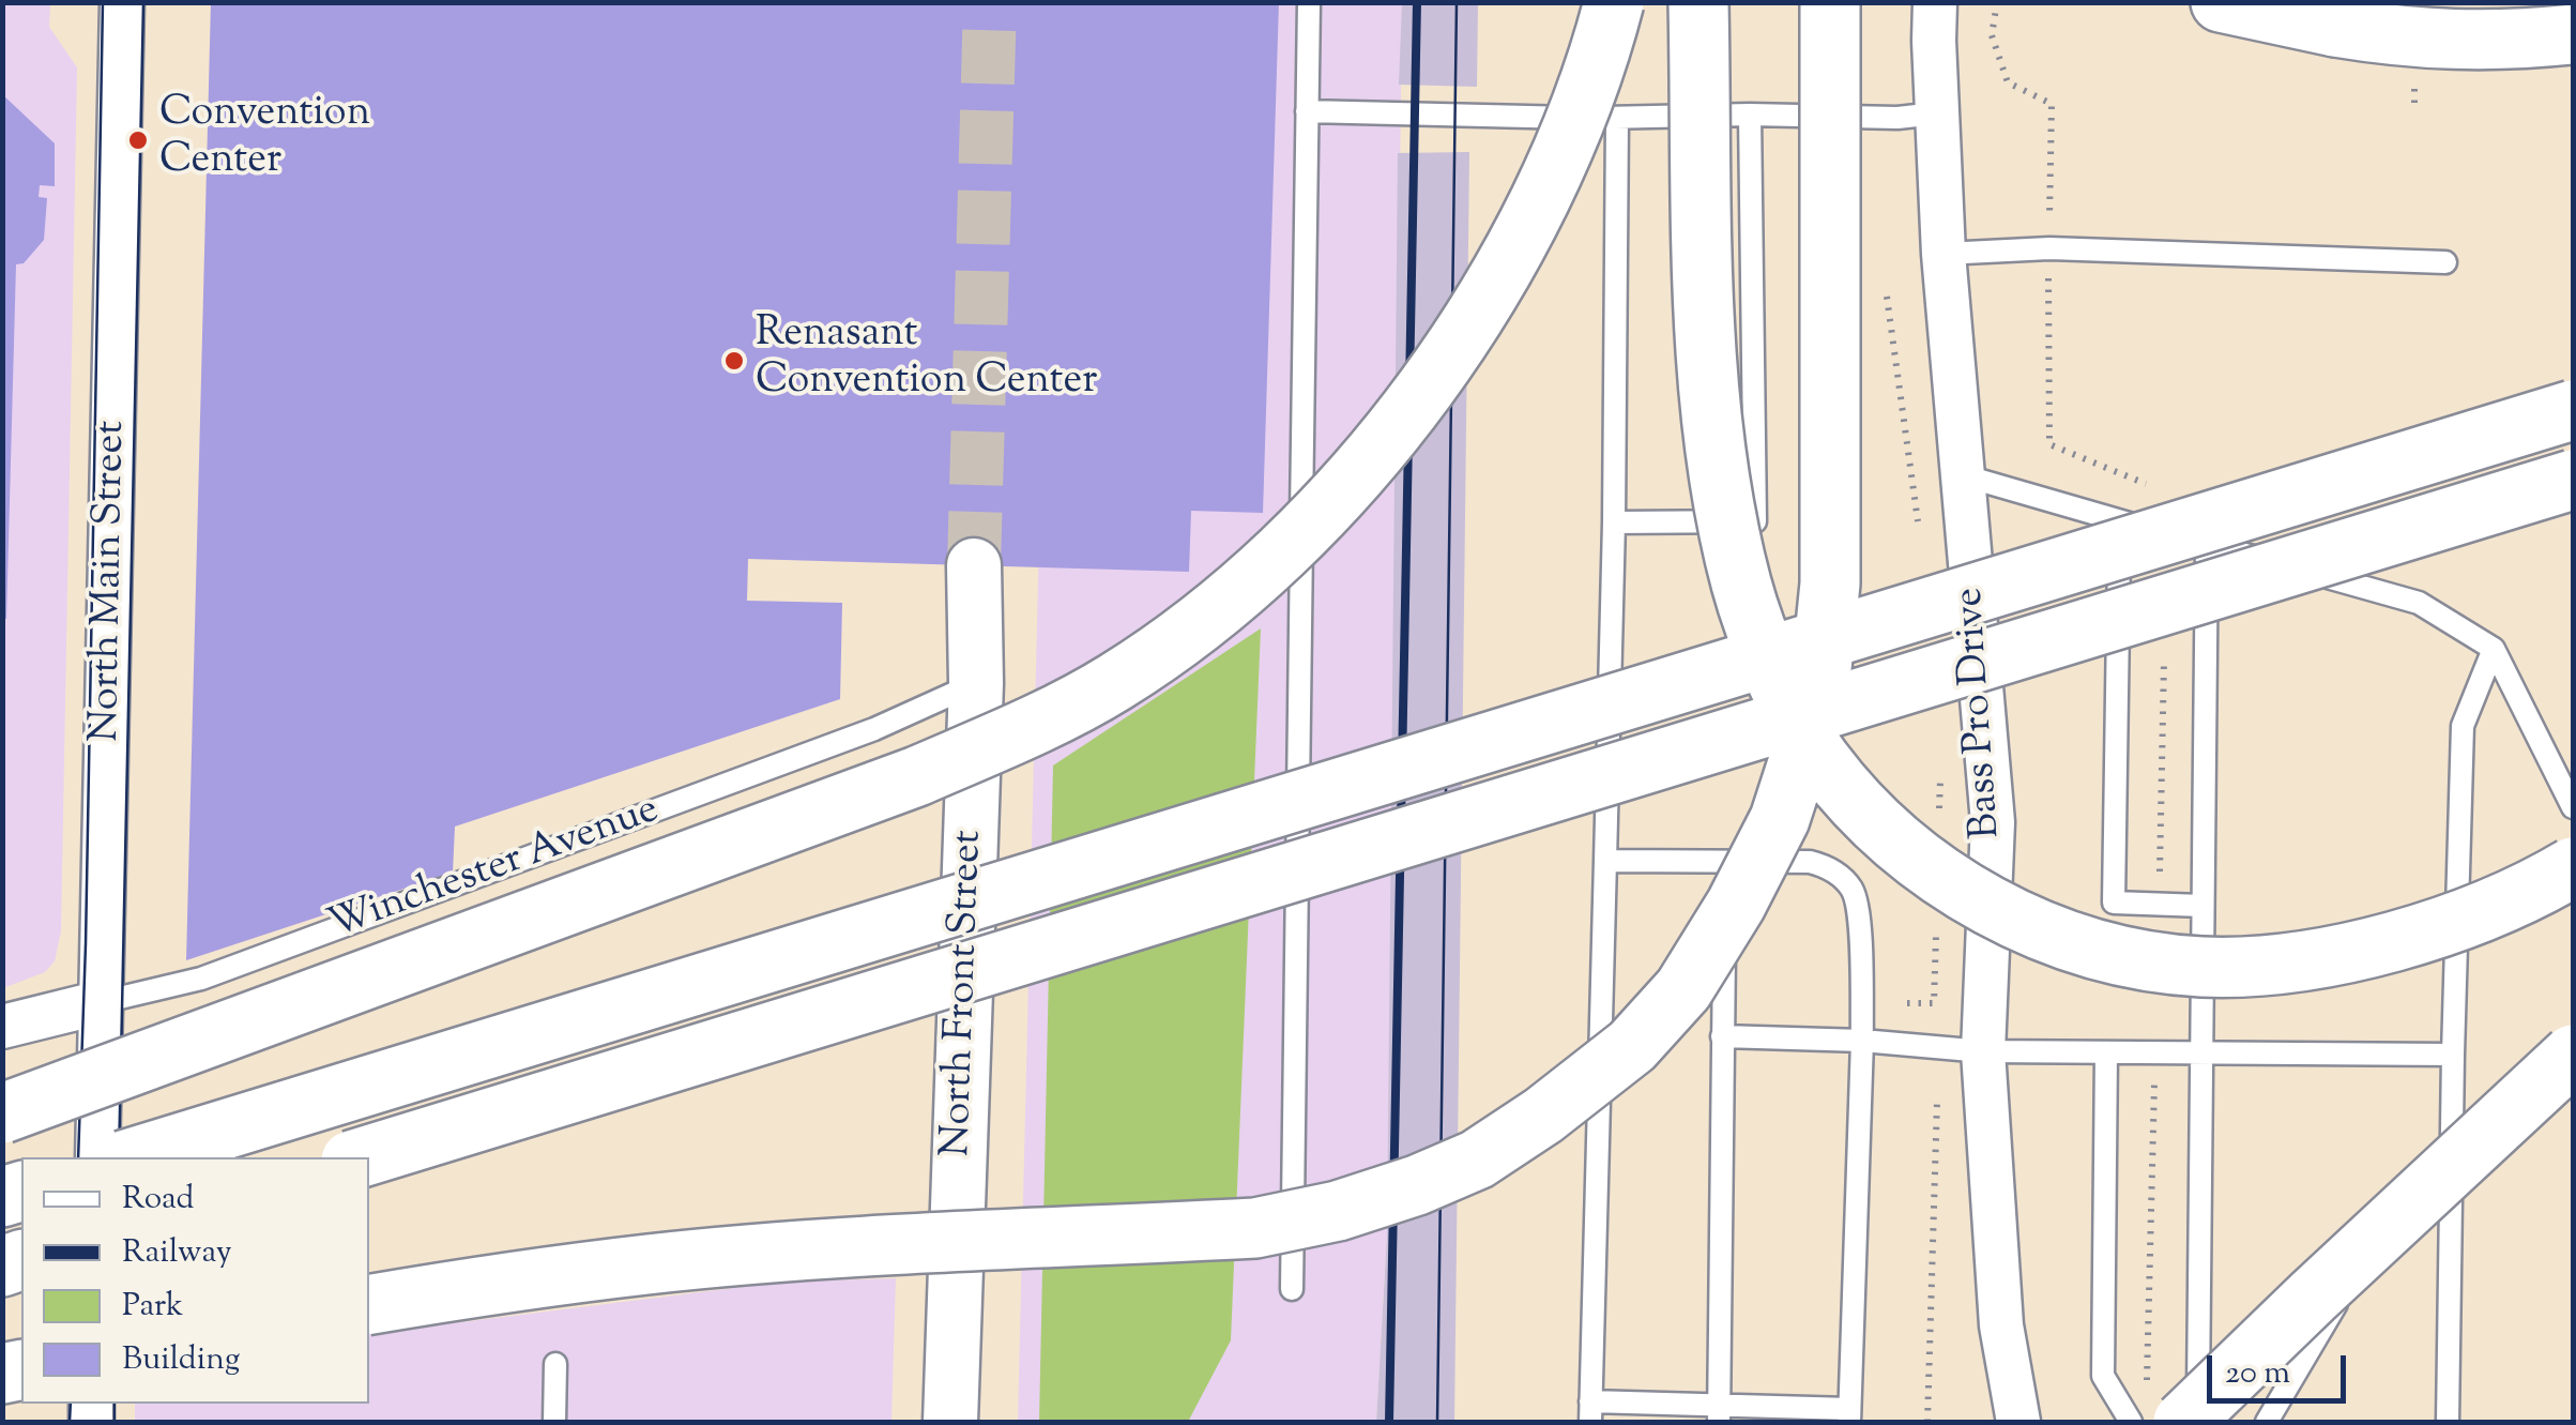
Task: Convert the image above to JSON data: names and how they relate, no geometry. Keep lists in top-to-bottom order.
{
  "streets": {
    "street": [
      "North Main Street",
      "Bass Pro Drive",
      "Winchester Avenue",
      "North Front Street"
    ]
  },
  "crossings": [
    ["North Main Street", "Winchester Avenue"],
    ["Winchester Avenue", "North Front Street"]
  ],
  "places": ["Convention Center", "Renasant Convention Center"],
  "legend": [
    "Road",
    "Railway",
    "Park",
    "Building"
  ],
  "scale_bar": "20 m"
}
